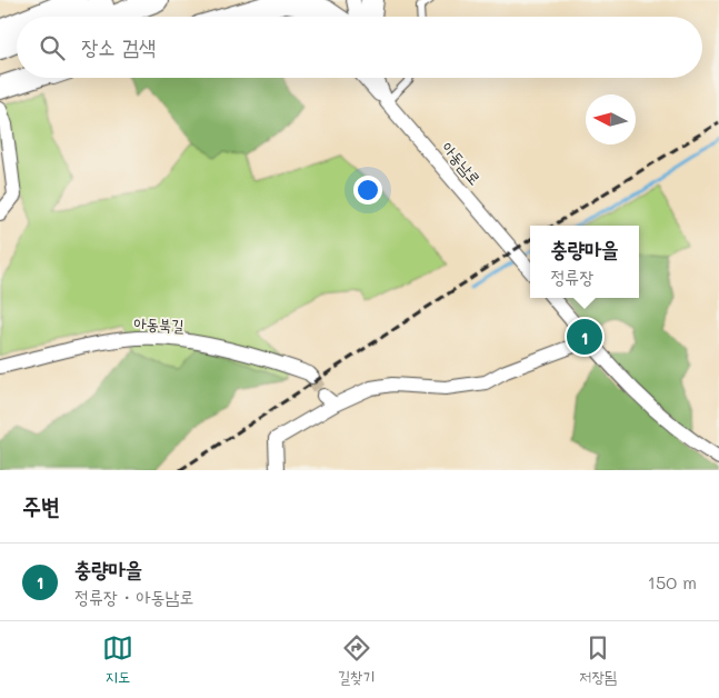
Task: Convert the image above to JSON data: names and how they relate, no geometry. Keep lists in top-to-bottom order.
{
  "streets": {
    "street": ["아동남로", "아동북길"]
  },
  "north": "left",
  "page": {
    "search": "장소 검색",
    "popup": ["충량마을", "정류장"],
    "pins": "1",
    "heading": "주변",
    "list": [
      {
        "mark": "1",
        "name": "충량마을",
        "note": "정류장 · 아동남로",
        "value": "150 m"
      }
    ],
    "nav": ["지도", "길찾기", "저장됨"]
  }
}
